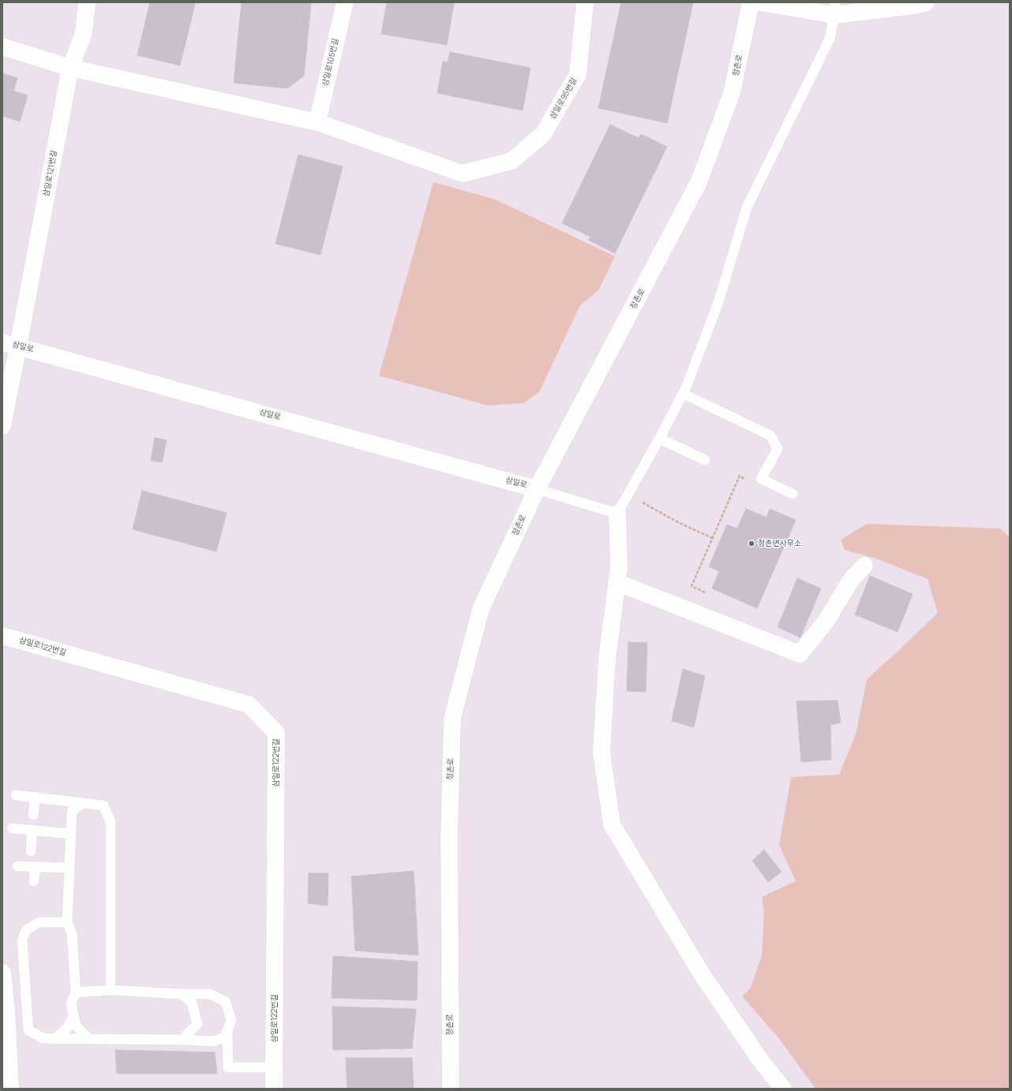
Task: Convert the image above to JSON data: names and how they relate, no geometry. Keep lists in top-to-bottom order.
{
  "streets": {
    "street": [
      "삼일로105번길",
      "정촌로",
      "삼일로95번길",
      "삼일로121번길",
      "삼일로",
      "삼일로122번길"
    ]
  },
  "crossings": [
    ["삼일로105번길", "삼일로95번길"],
    ["정촌로", "삼일로"],
    ["삼일로121번길", "삼일로"]
  ],
  "places": ["정촌면사무소"]
}
